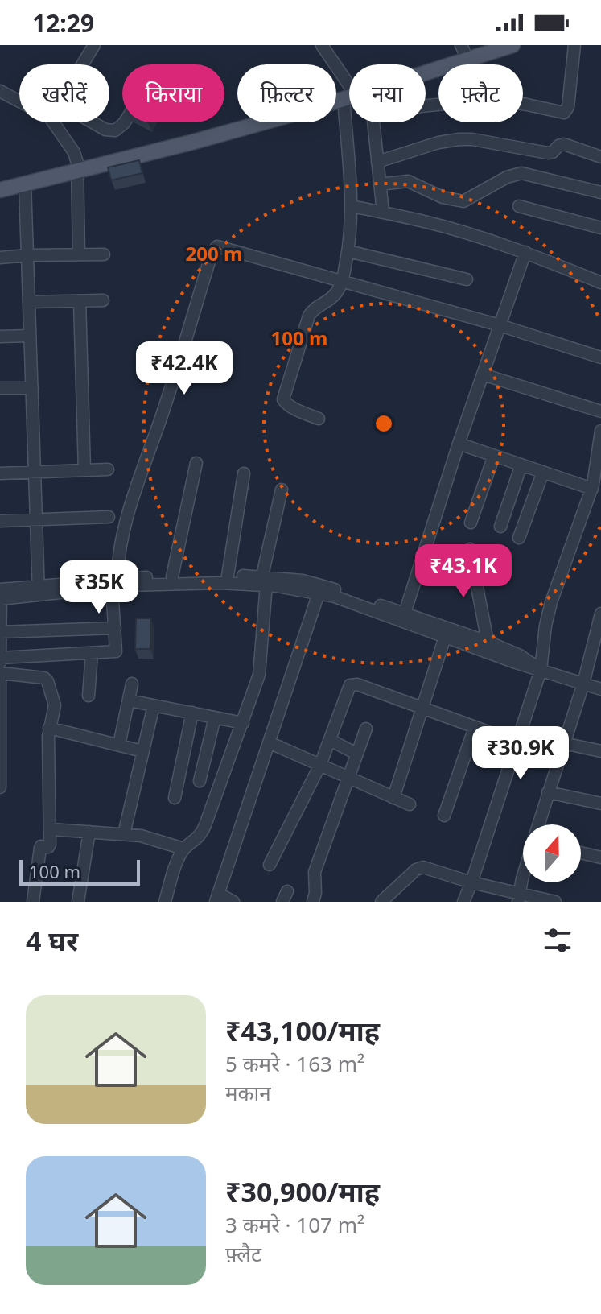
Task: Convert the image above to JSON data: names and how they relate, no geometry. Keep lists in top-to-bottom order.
{
  "scale_bar": "100 m",
  "north": "top",
  "page": {
    "status": "12:29",
    "chip": [
      "खरीदें",
      "किराया",
      "फ़िल्टर",
      "नया",
      "फ़्लैट"
    ],
    "price": [
      "₹42.4K",
      "₹43.1K",
      "₹35K",
      "₹30.9K"
    ],
    "scale": "100 m",
    "heading": "4 घर",
    "list": [
      {
        "name": "₹43,100/माह",
        "note": "5 कमरे · 163 m² · मकान"
      },
      {
        "name": "₹30,900/माह",
        "note": "3 कमरे · 107 m² · फ़्लैट"
      }
    ]
  },
  "rings": ["200 m", "100 m"]
}
